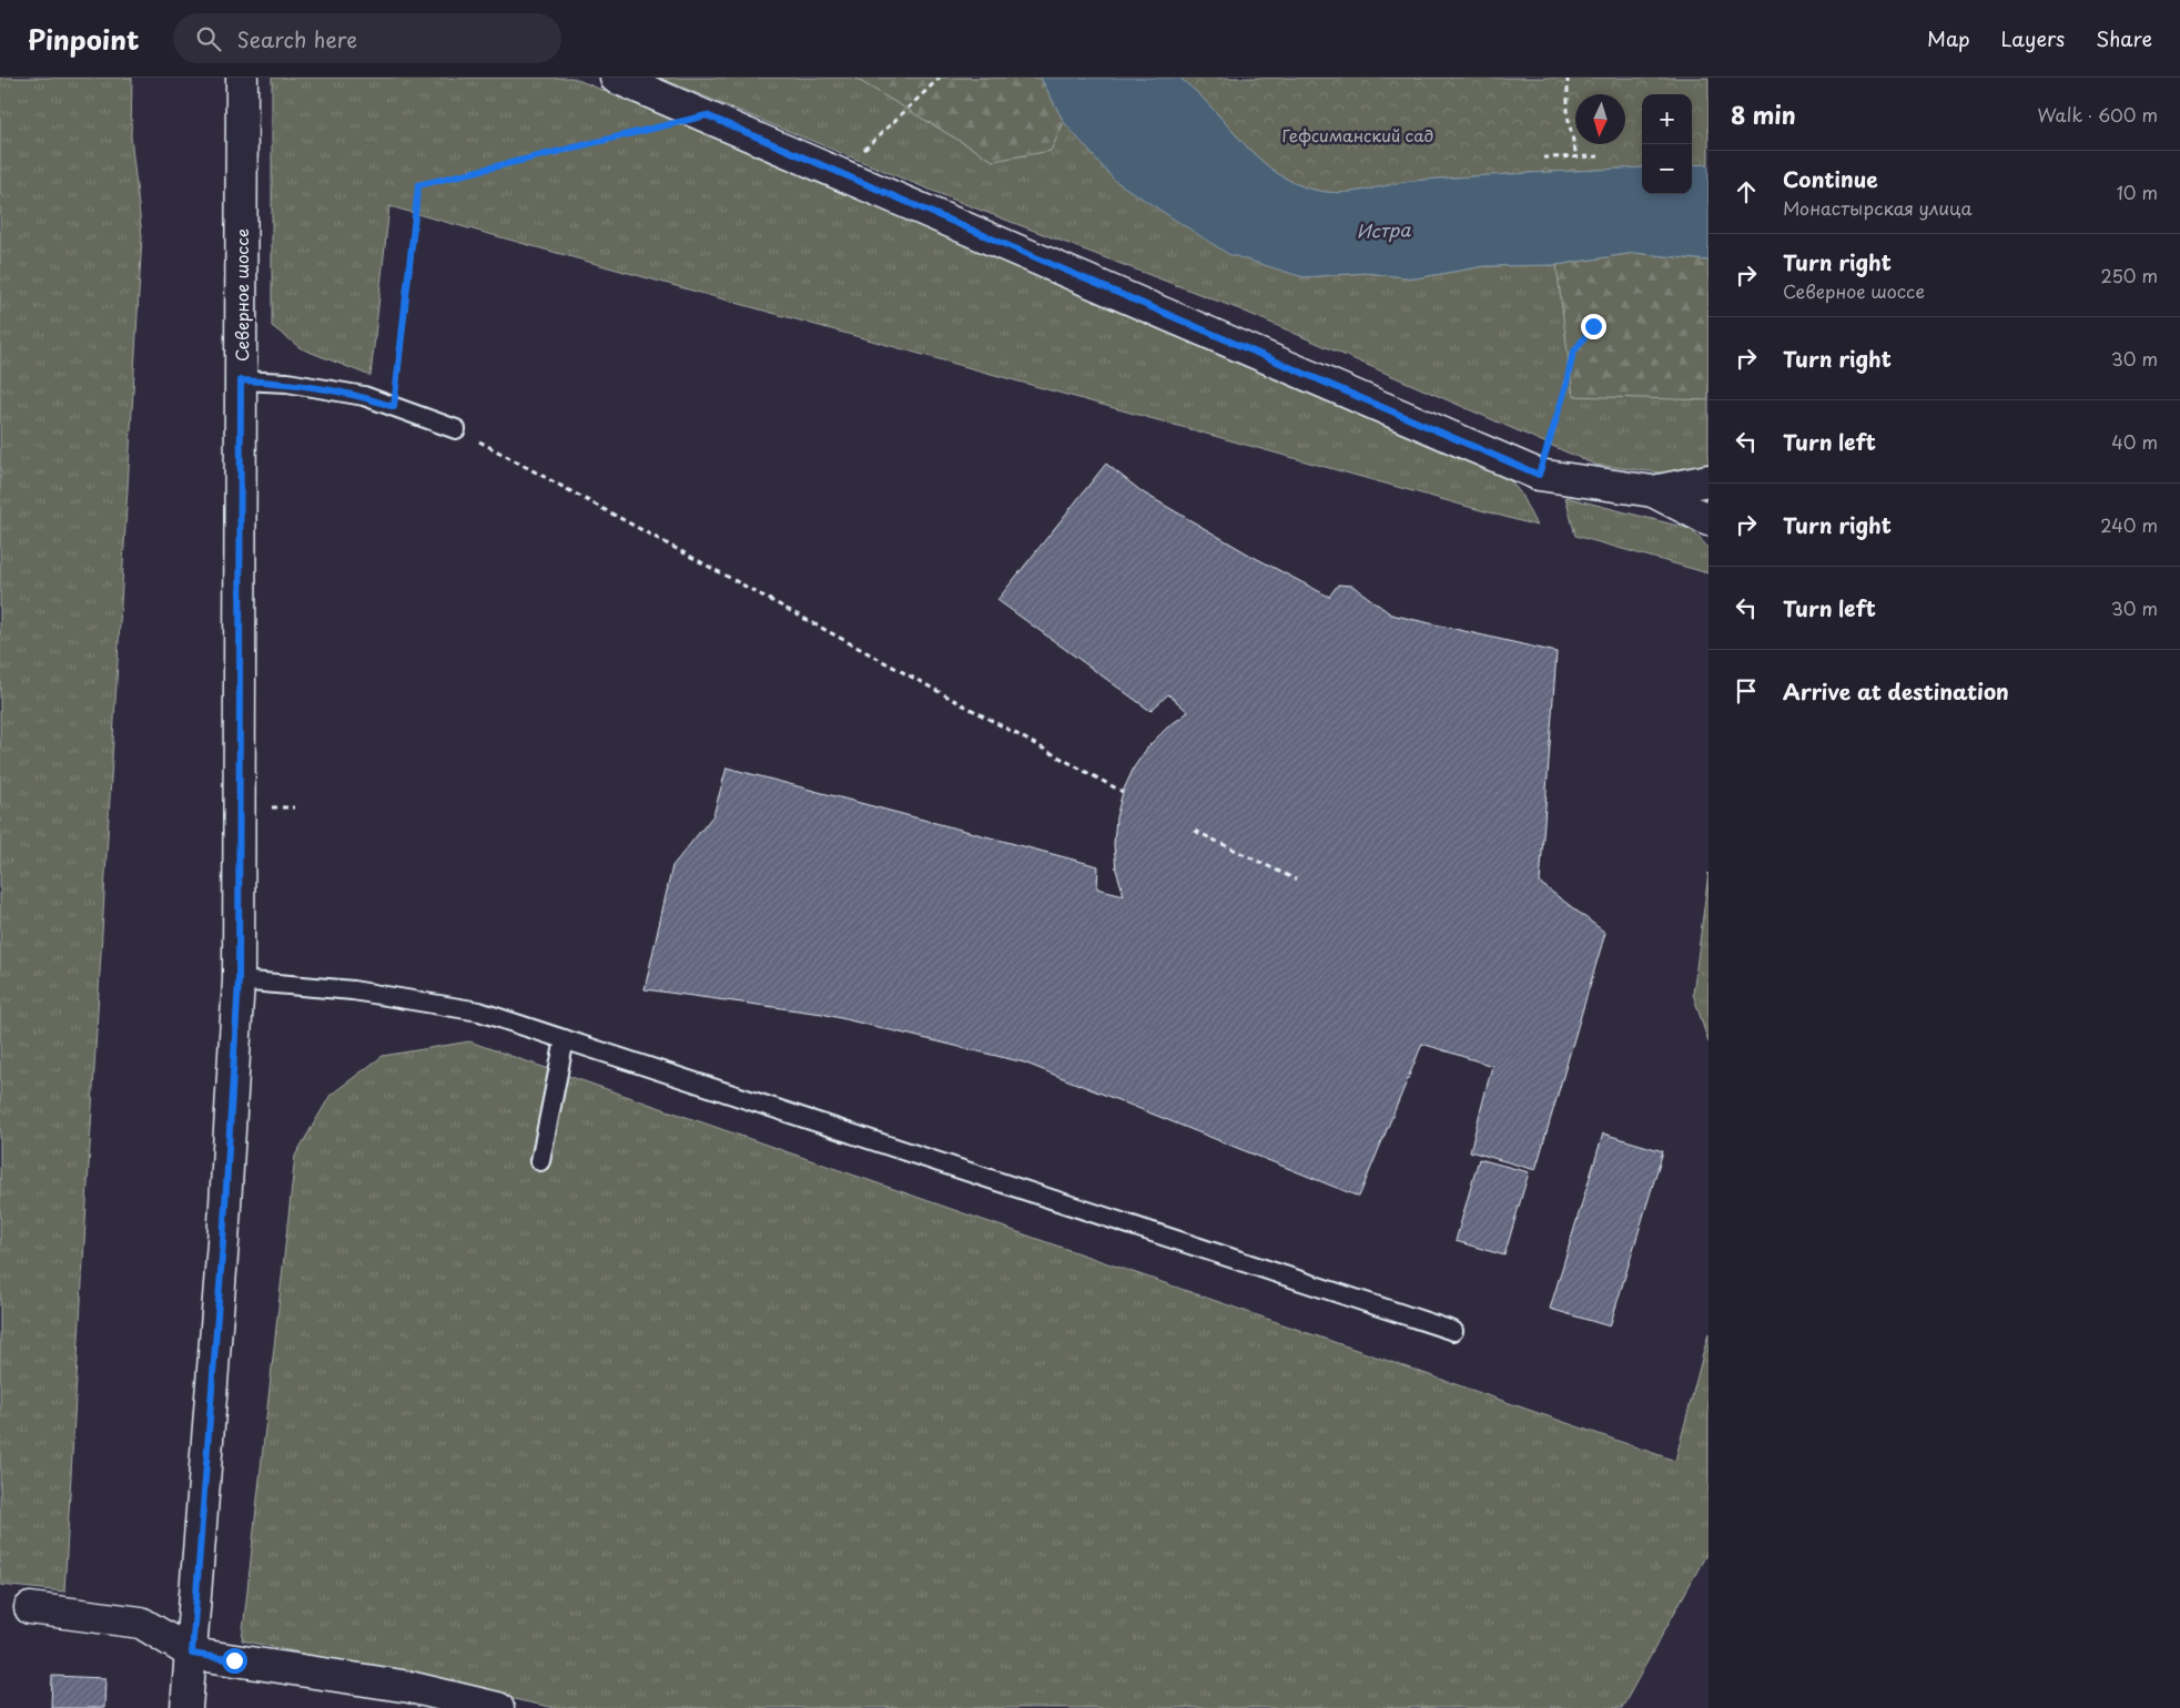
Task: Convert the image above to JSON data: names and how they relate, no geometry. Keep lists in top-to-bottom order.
{
  "streets": {
    "street": ["Северное шоссе"]
  },
  "water": ["Истра"],
  "parks": ["Гефсиманский сад"],
  "north": "bottom",
  "page": {
    "header": "Pinpoint",
    "search": "Search here",
    "nav": ["Map", "Layers", "Share"],
    "heading": ["8 min", "Walk · 600 m"],
    "map_buttons": ["+", "−"],
    "list": [
      ["Continue", "Монастырская улица", "10 m"],
      ["Turn right", "Северное шоссе", "250 m"],
      ["Turn right", "30 m"],
      ["Turn left", "40 m"],
      ["Turn right", "240 m"],
      ["Turn left", "30 m"],
      "Arrive at destination"
    ]
  }
}
